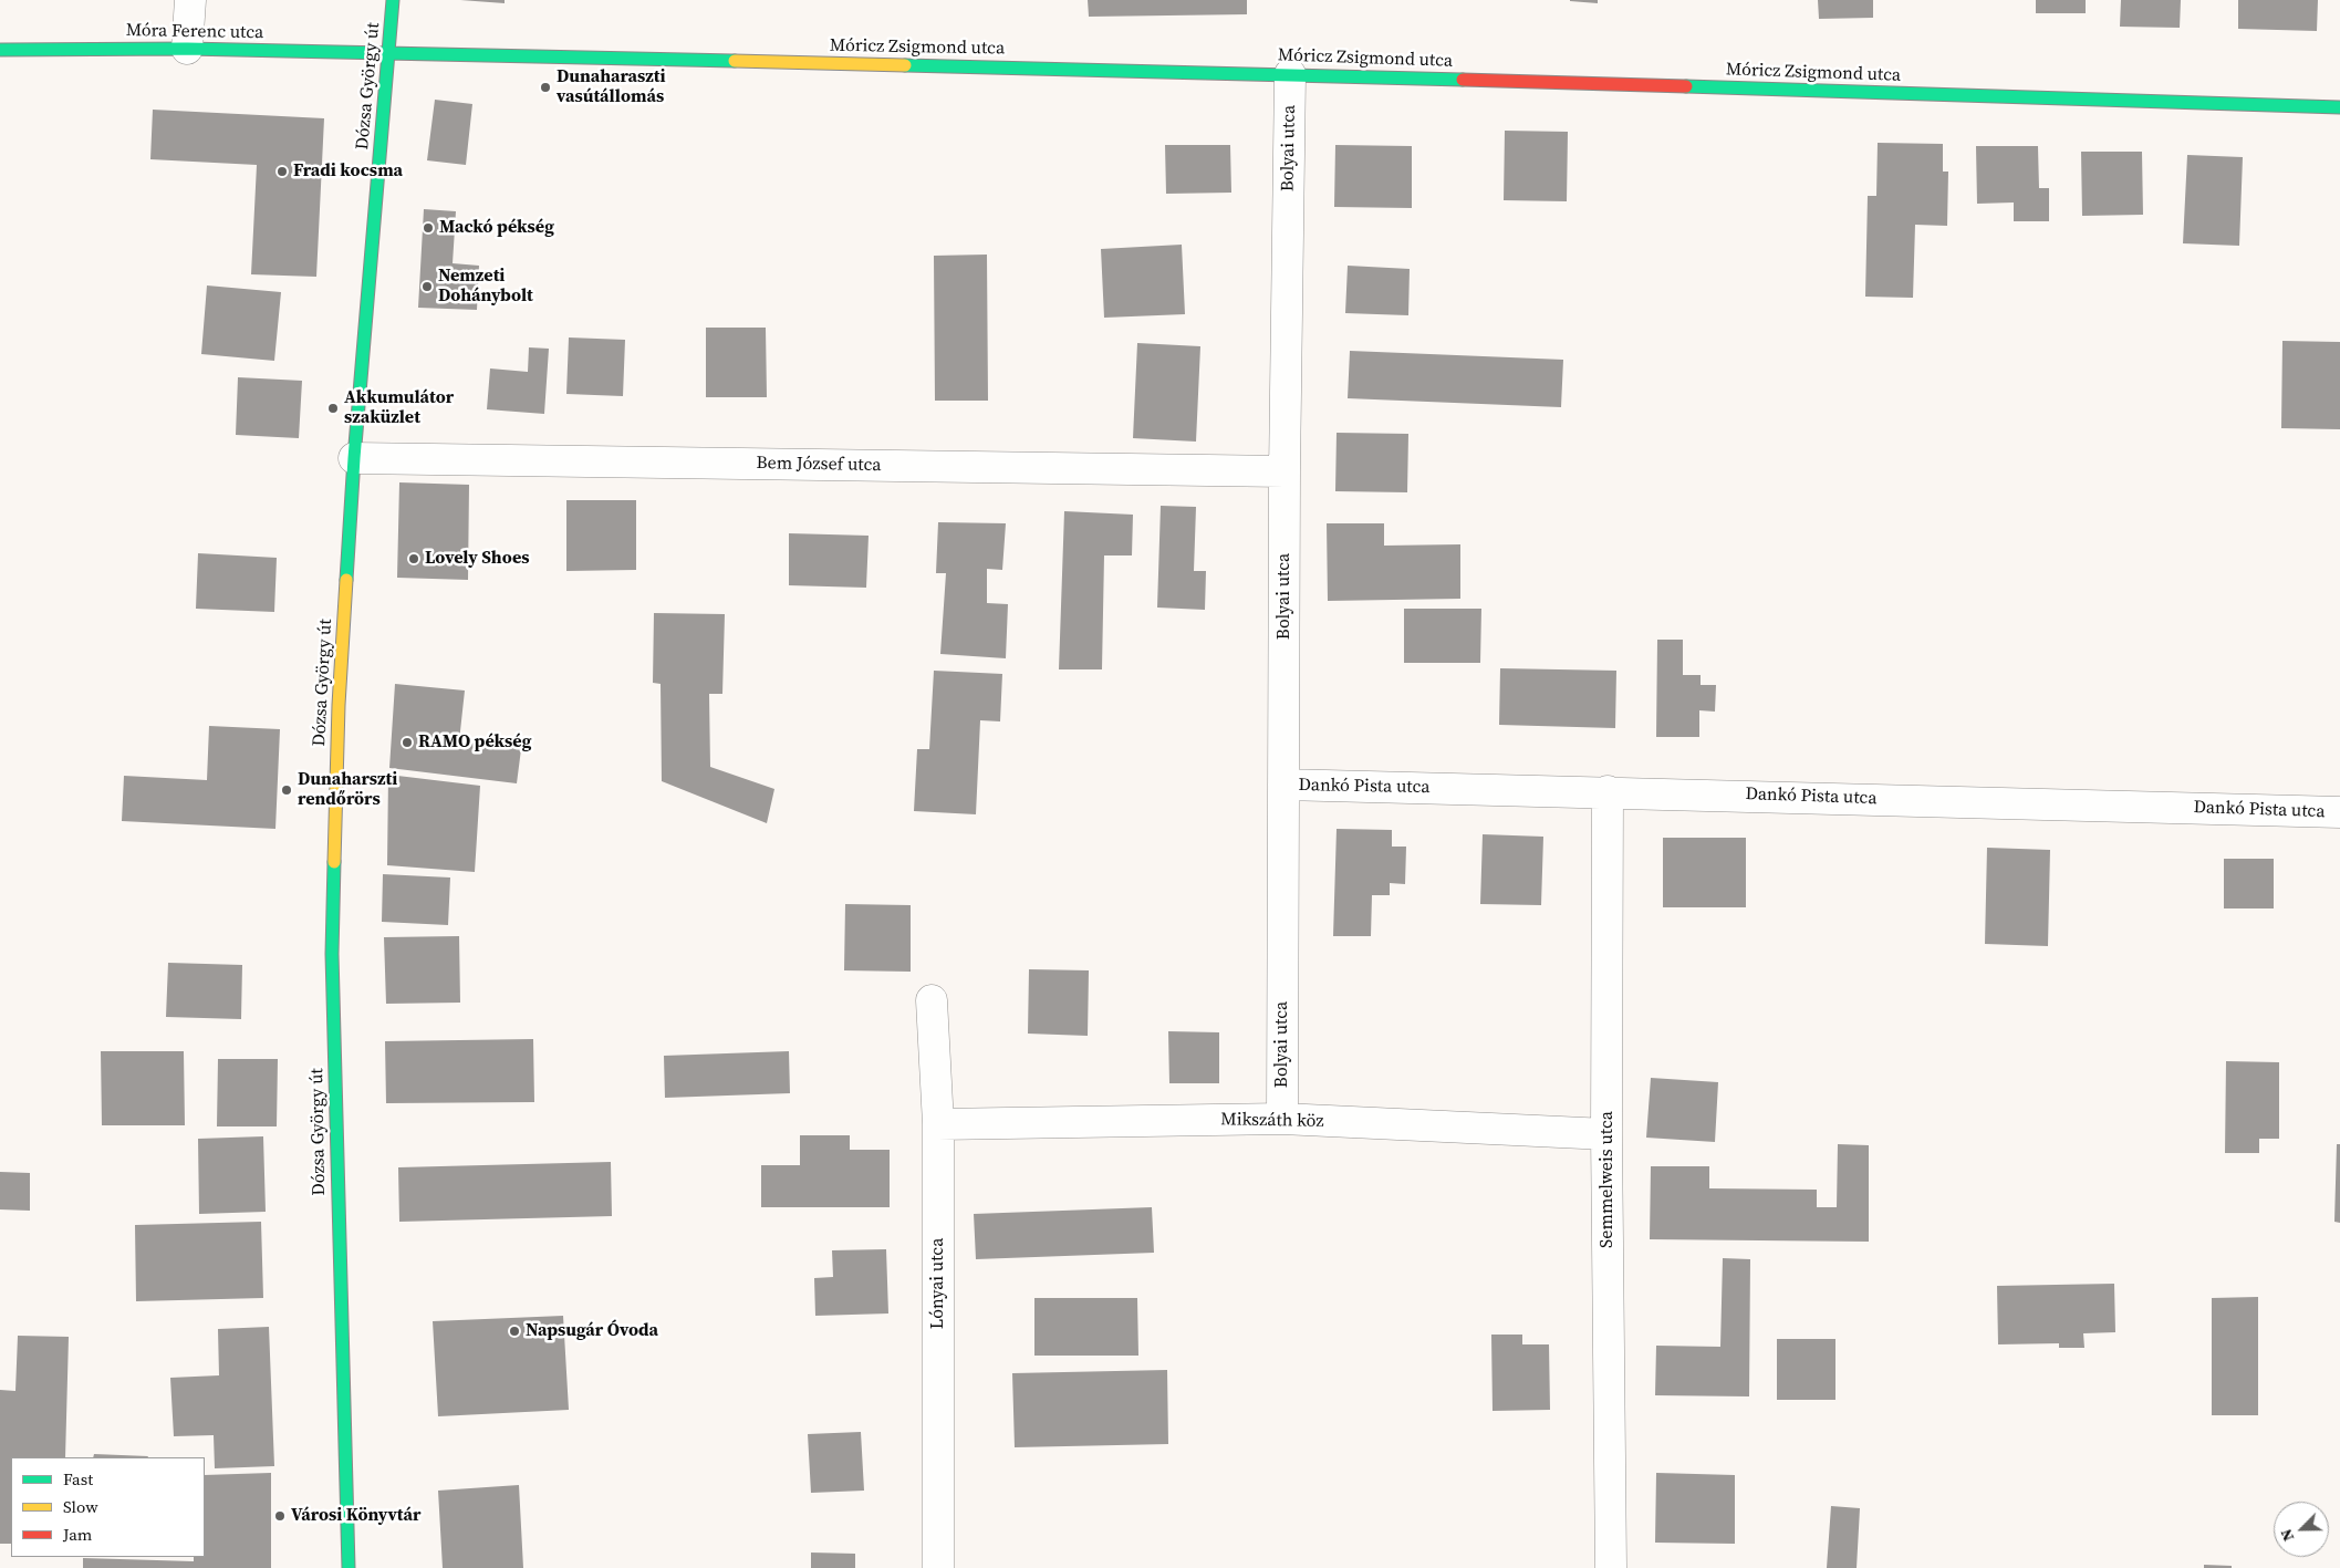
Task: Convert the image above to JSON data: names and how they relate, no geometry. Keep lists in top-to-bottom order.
{
  "streets": {
    "street": [
      "Móra Ferenc utca",
      "Móricz Zsigmond utca",
      "Dózsa György út",
      "Bolyai utca",
      "Bem József utca",
      "Dankó Pista utca",
      "Mikszáth köz",
      "Semmelweis utca",
      "Lónyai utca"
    ]
  },
  "crossings": [
    ["Móra Ferenc utca", "Móricz Zsigmond utca"],
    ["Móra Ferenc utca", "Dózsa György út"],
    ["Móricz Zsigmond utca", "Dózsa György út"],
    ["Móricz Zsigmond utca", "Bolyai utca"],
    ["Dózsa György út", "Bem József utca"],
    ["Bolyai utca", "Bem József utca"],
    ["Bolyai utca", "Dankó Pista utca"],
    ["Bolyai utca", "Mikszáth köz"],
    ["Dankó Pista utca", "Semmelweis utca"],
    ["Mikszáth köz", "Semmelweis utca"],
    ["Mikszáth köz", "Lónyai utca"]
  ],
  "places": [
    "Dunaharaszti vasútállomás",
    "Fradi kocsma",
    "Mackó pékség",
    "Nemzeti Dohánybolt",
    "Akkumulátor szaküzlet",
    "Lovely Shoes",
    "RAMO pékség",
    "Dunaharszti rendőrörs",
    "Napsugár Óvoda",
    "Városi Könyvtár"
  ],
  "legend": ["Fast", "Slow", "Jam"],
  "north": "bottom left"
}
